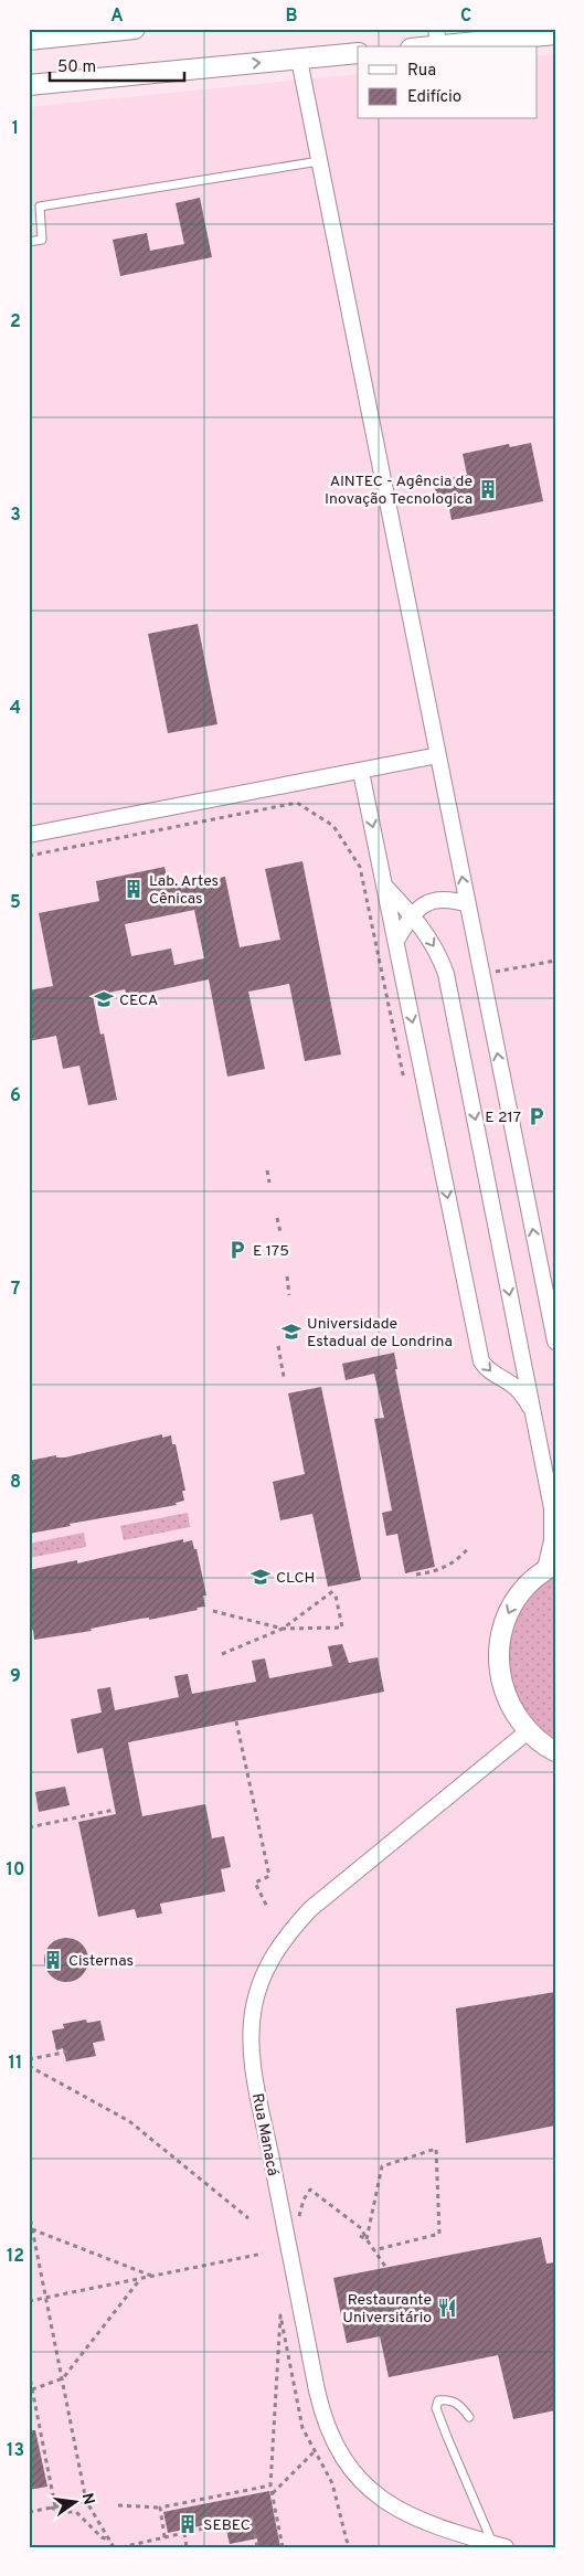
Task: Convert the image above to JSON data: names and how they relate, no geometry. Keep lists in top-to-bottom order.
{
  "streets": {
    "street": ["Rua Manacá"]
  },
  "places": {
    "building": [
      "AINTEC - Agência de Inovação Tecnologica",
      "Lab. Artes Cênicas",
      "Cisternas",
      "SEBEC"
    ],
    "school or university": ["CECA", "Universidade Estadual de Londrina", "CLCH"],
    "parking": ["E 217", "E 175"],
    "restaurant": ["Restaurante Universitário"]
  },
  "legend": ["Rua", "Edifício"],
  "scale_bar": "50 m",
  "north": "right",
  "grid": {
    "columns": ["A", "B", "C"],
    "rows": [
      "1",
      "2",
      "3",
      "4",
      "5",
      "6",
      "7",
      "8",
      "9",
      "10",
      "11",
      "12",
      "13"
    ]
  }
}
